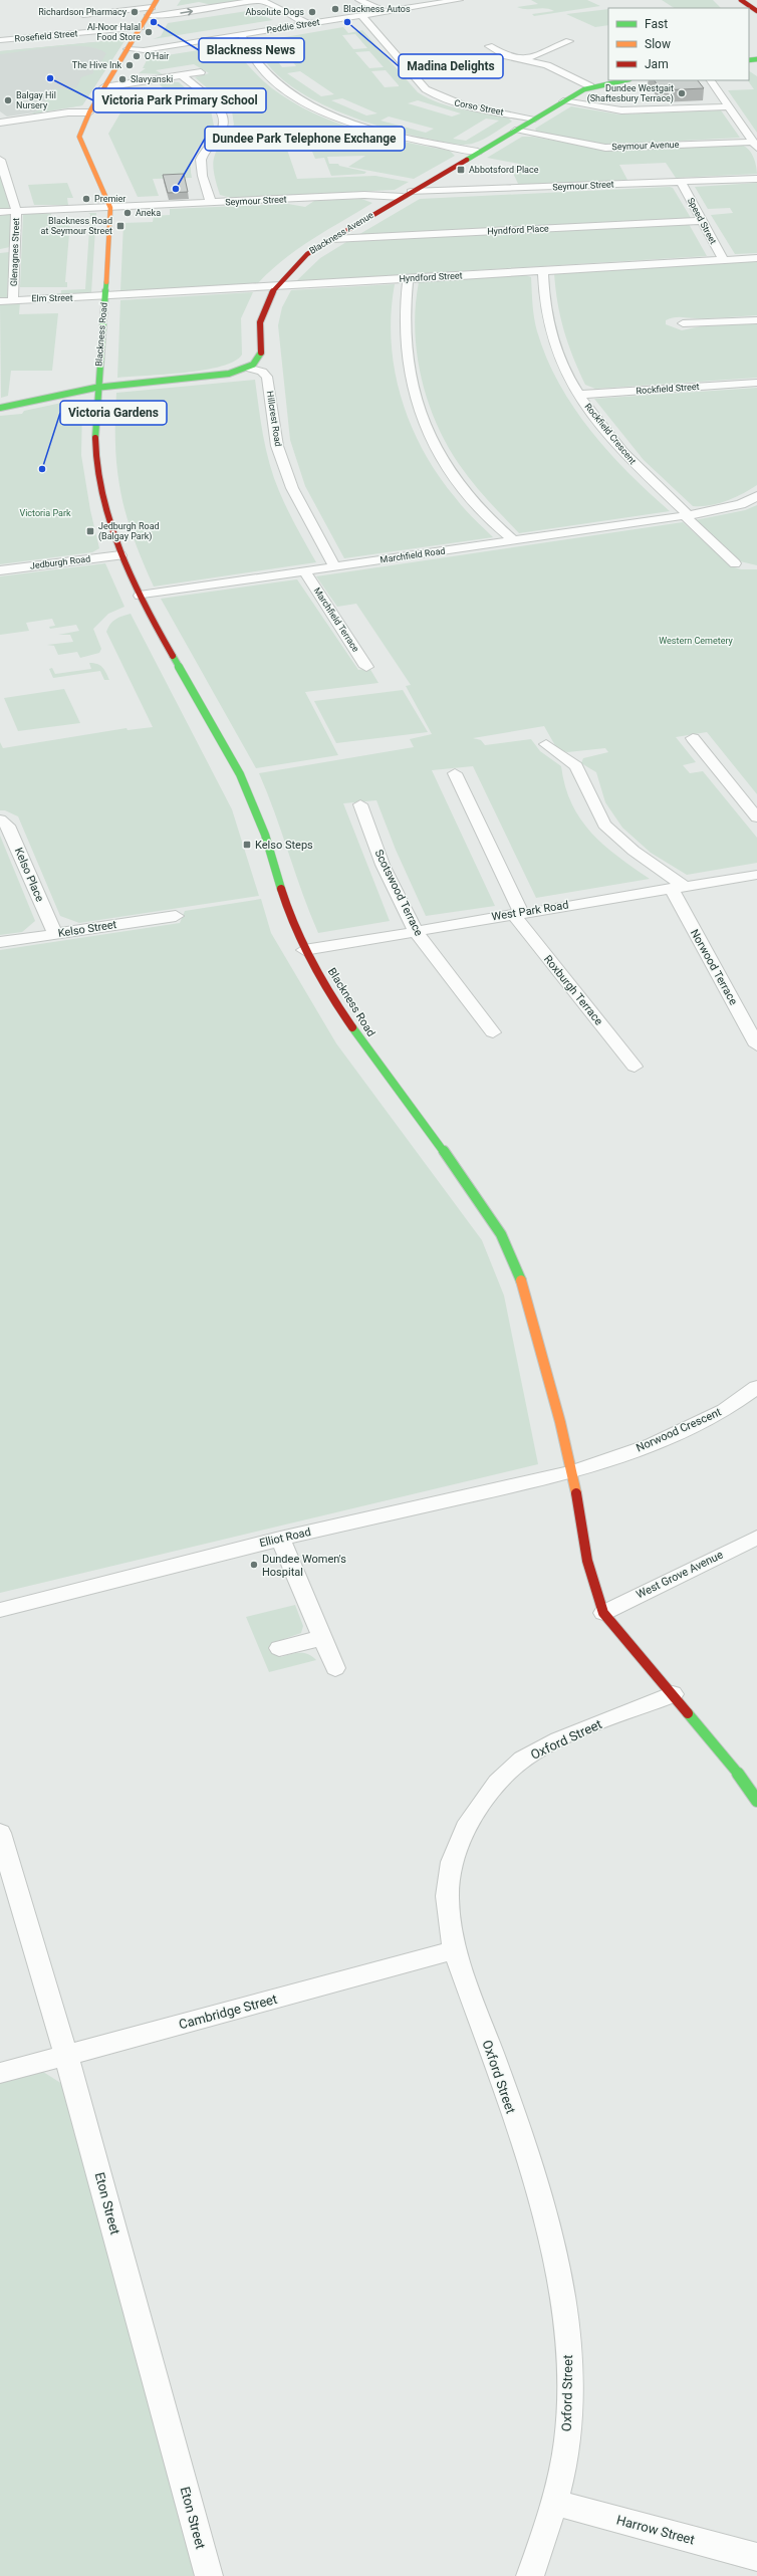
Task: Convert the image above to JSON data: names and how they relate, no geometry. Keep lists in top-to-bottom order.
{
  "streets": {
    "street": [
      "Peddie Street",
      "Rosefield Street",
      "Corso Street",
      "Seymour Avenue",
      "Seymour Street",
      "Speed Street",
      "Hyndford Place",
      "Blackness Avenue",
      "Glenagnes Street",
      "Hyndford Street",
      "Elm Street",
      "Blackness Road",
      "Rockfield Street",
      "Hillcrest Road",
      "Rockfield Crescent",
      "Marchfield Road",
      "Jedburgh Road",
      "Marchfield Terrace",
      "Kelso Place",
      "Scotswood Terrace",
      "West Park Road",
      "Kelso Street",
      "Norwood Terrace",
      "Roxburgh Terrace",
      "Norwood Crescent",
      "Elliot Road",
      "West Grove Avenue",
      "Oxford Street",
      "Cambridge Street",
      "Eton Street",
      "Harrow Street"
    ]
  },
  "crossings": [
    ["Peddie Street", "Corso Street"],
    ["Peddie Street", "Blackness Road"],
    ["Rosefield Street", "Blackness Road"],
    ["Corso Street", "Blackness Avenue"],
    ["Seymour Avenue", "Blackness Avenue"],
    ["Seymour Street", "Speed Street"],
    ["Seymour Street", "Blackness Avenue"],
    ["Seymour Street", "Glenagnes Street"],
    ["Seymour Street", "Blackness Road"],
    ["Speed Street", "Hyndford Place"],
    ["Speed Street", "Hyndford Street"],
    ["Hyndford Place", "Blackness Avenue"],
    ["Blackness Avenue", "Hyndford Street"],
    ["Blackness Avenue", "Blackness Road"],
    ["Blackness Avenue", "Hillcrest Road"],
    ["Glenagnes Street", "Elm Street"],
    ["Hyndford Street", "Elm Street"],
    ["Hyndford Street", "Blackness Road"],
    ["Hyndford Street", "Rockfield Crescent"],
    ["Elm Street", "Blackness Road"],
    ["Blackness Road", "Marchfield Road"],
    ["Blackness Road", "Jedburgh Road"],
    ["Blackness Road", "West Park Road"],
    ["Blackness Road", "Norwood Crescent"],
    ["Blackness Road", "Elliot Road"],
    ["Blackness Road", "West Grove Avenue"],
    ["Blackness Road", "Oxford Street"],
    ["Rockfield Street", "Rockfield Crescent"],
    ["Hillcrest Road", "Marchfield Road"],
    ["Rockfield Crescent", "Marchfield Road"],
    ["Marchfield Road", "Marchfield Terrace"],
    ["Kelso Place", "Kelso Street"],
    ["Scotswood Terrace", "West Park Road"],
    ["West Park Road", "Norwood Terrace"],
    ["West Park Road", "Roxburgh Terrace"],
    ["Norwood Crescent", "Elliot Road"],
    ["Oxford Street", "Cambridge Street"],
    ["Oxford Street", "Harrow Street"],
    ["Cambridge Street", "Eton Street"]
  ],
  "parks": ["Victoria Park", "Western Cemetery"],
  "places": {
    "other": [
      "Blackness Autos",
      "Richardson Pharmacy",
      "Absolute Dogs",
      "Blackness News",
      "Madina Delights",
      "Al-Noor Halal Food Store",
      "O'Hair",
      "The Hive Ink",
      "Victoria Park Primary School",
      "Slavyanski",
      "Dundee Westgait (Shaftesbury Terrace)",
      "Balgay Hil Nursery",
      "Dundee Park Telephone Exchange",
      "Premier",
      "Aneka",
      "Victoria Gardens",
      "Dundee Women's Hospital"
    ],
    "transit": [
      "Abbotsford Place",
      "Blackness Road at Seymour Street",
      "Jedburgh Road (Balgay Park)",
      "Kelso Steps"
    ]
  },
  "legend": ["Fast", "Slow", "Jam"]
}
